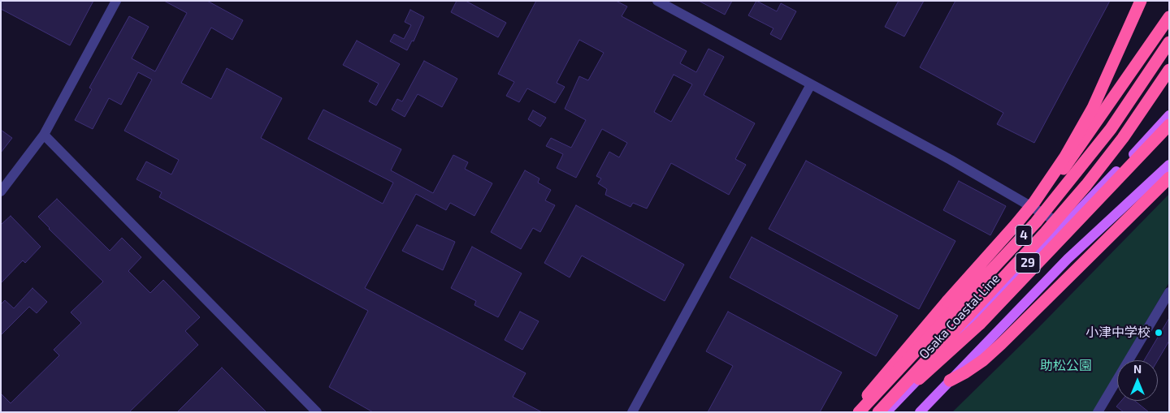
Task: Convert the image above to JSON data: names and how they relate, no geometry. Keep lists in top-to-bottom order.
{
  "streets": {
    "highway": ["4"],
    "main road": ["29", "Osaka Coastal Line"]
  },
  "parks": ["助松公園"],
  "places": ["小津中学校"],
  "north": "top"
}
